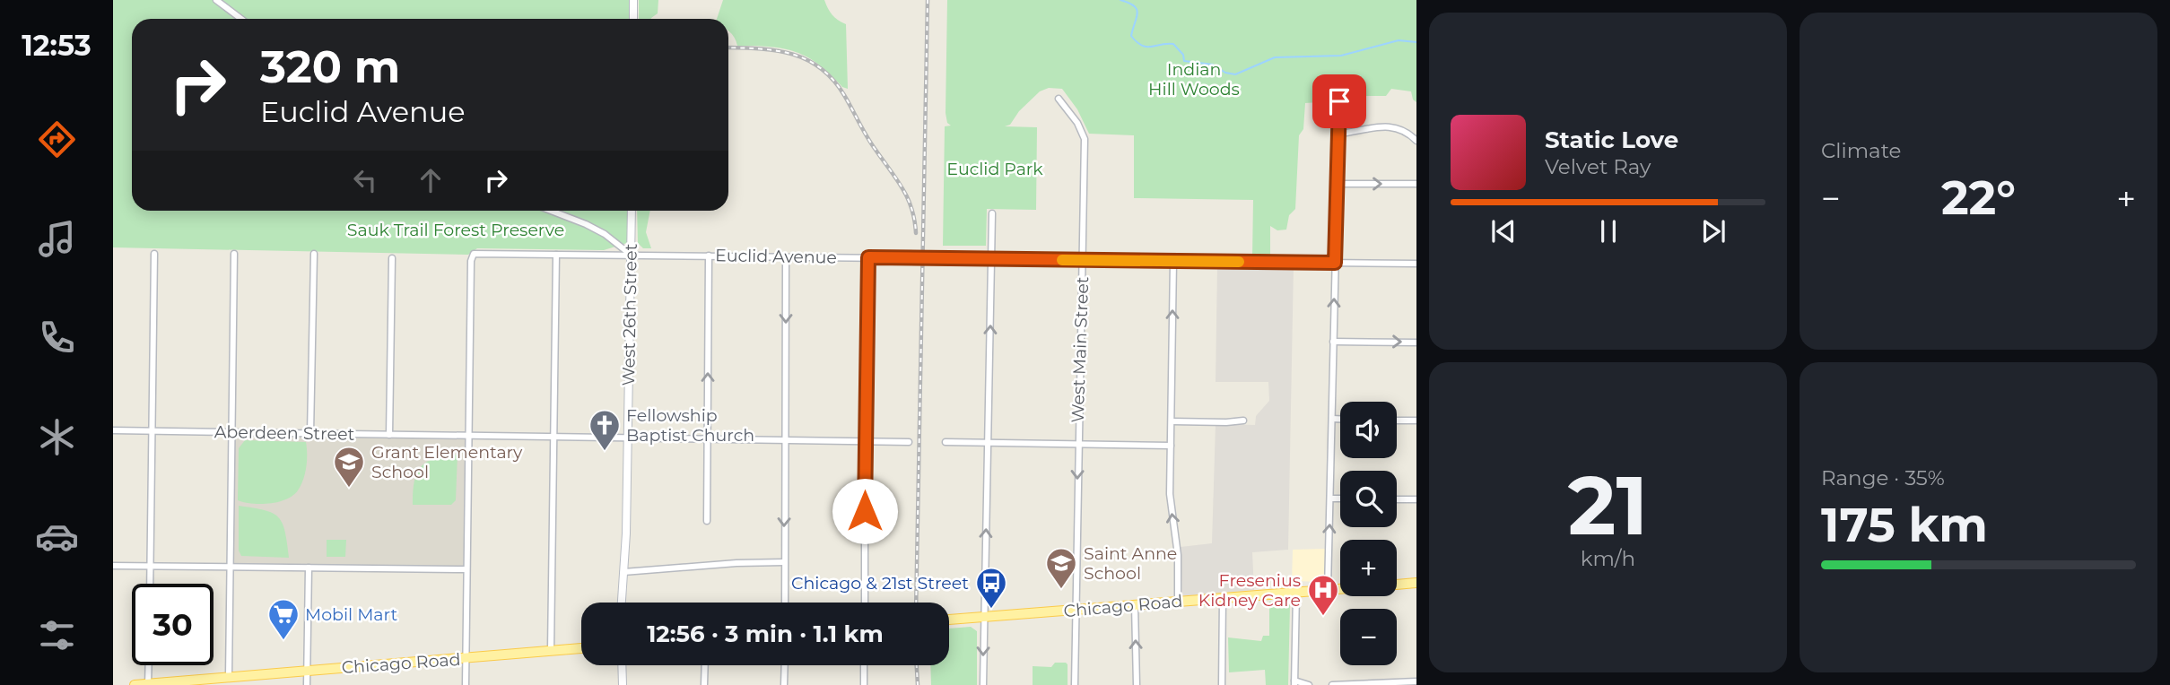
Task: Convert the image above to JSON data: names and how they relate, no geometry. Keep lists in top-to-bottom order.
{
  "streets": {
    "main road": ["Chicago Road"],
    "street": [
      "Euclid Avenue",
      "West 26th Street",
      "West Main Street",
      "Aberdeen Street"
    ]
  },
  "crossings": [
    ["Euclid Avenue", "West 26th Street"],
    ["Euclid Avenue", "West Main Street"],
    ["Euclid Avenue", "Aberdeen Street"],
    ["West 26th Street", "Aberdeen Street"],
    ["West Main Street", "Chicago Road"]
  ],
  "parks": ["Indian Hill Woods", "Euclid Park", "Sauk Trail Forest Preserve"],
  "places": {
    "church": ["Fellowship Baptist Church"],
    "school or university": ["Grant Elementary School", "Saint Anne School"],
    "bus stop": ["Chicago & 21st Street"],
    "hospital": ["Fresenius Kidney Care"],
    "supermarket": ["Mobil Mart"]
  },
  "page": {
    "tabs": "12:53",
    "tile": [
      "Climate",
      ["21", "km/h"],
      ["Range · 35%", "175 km"]
    ],
    "turn": ["320 m", "Euclid Avenue"],
    "song": ["Static Love", "Velvet Ray"],
    "heat": ["−", "22°", "+"],
    "map_buttons": ["+", "−"],
    "limit": "30",
    "trip": "12:56 · 3 min · 1.1 km"
  }
}
